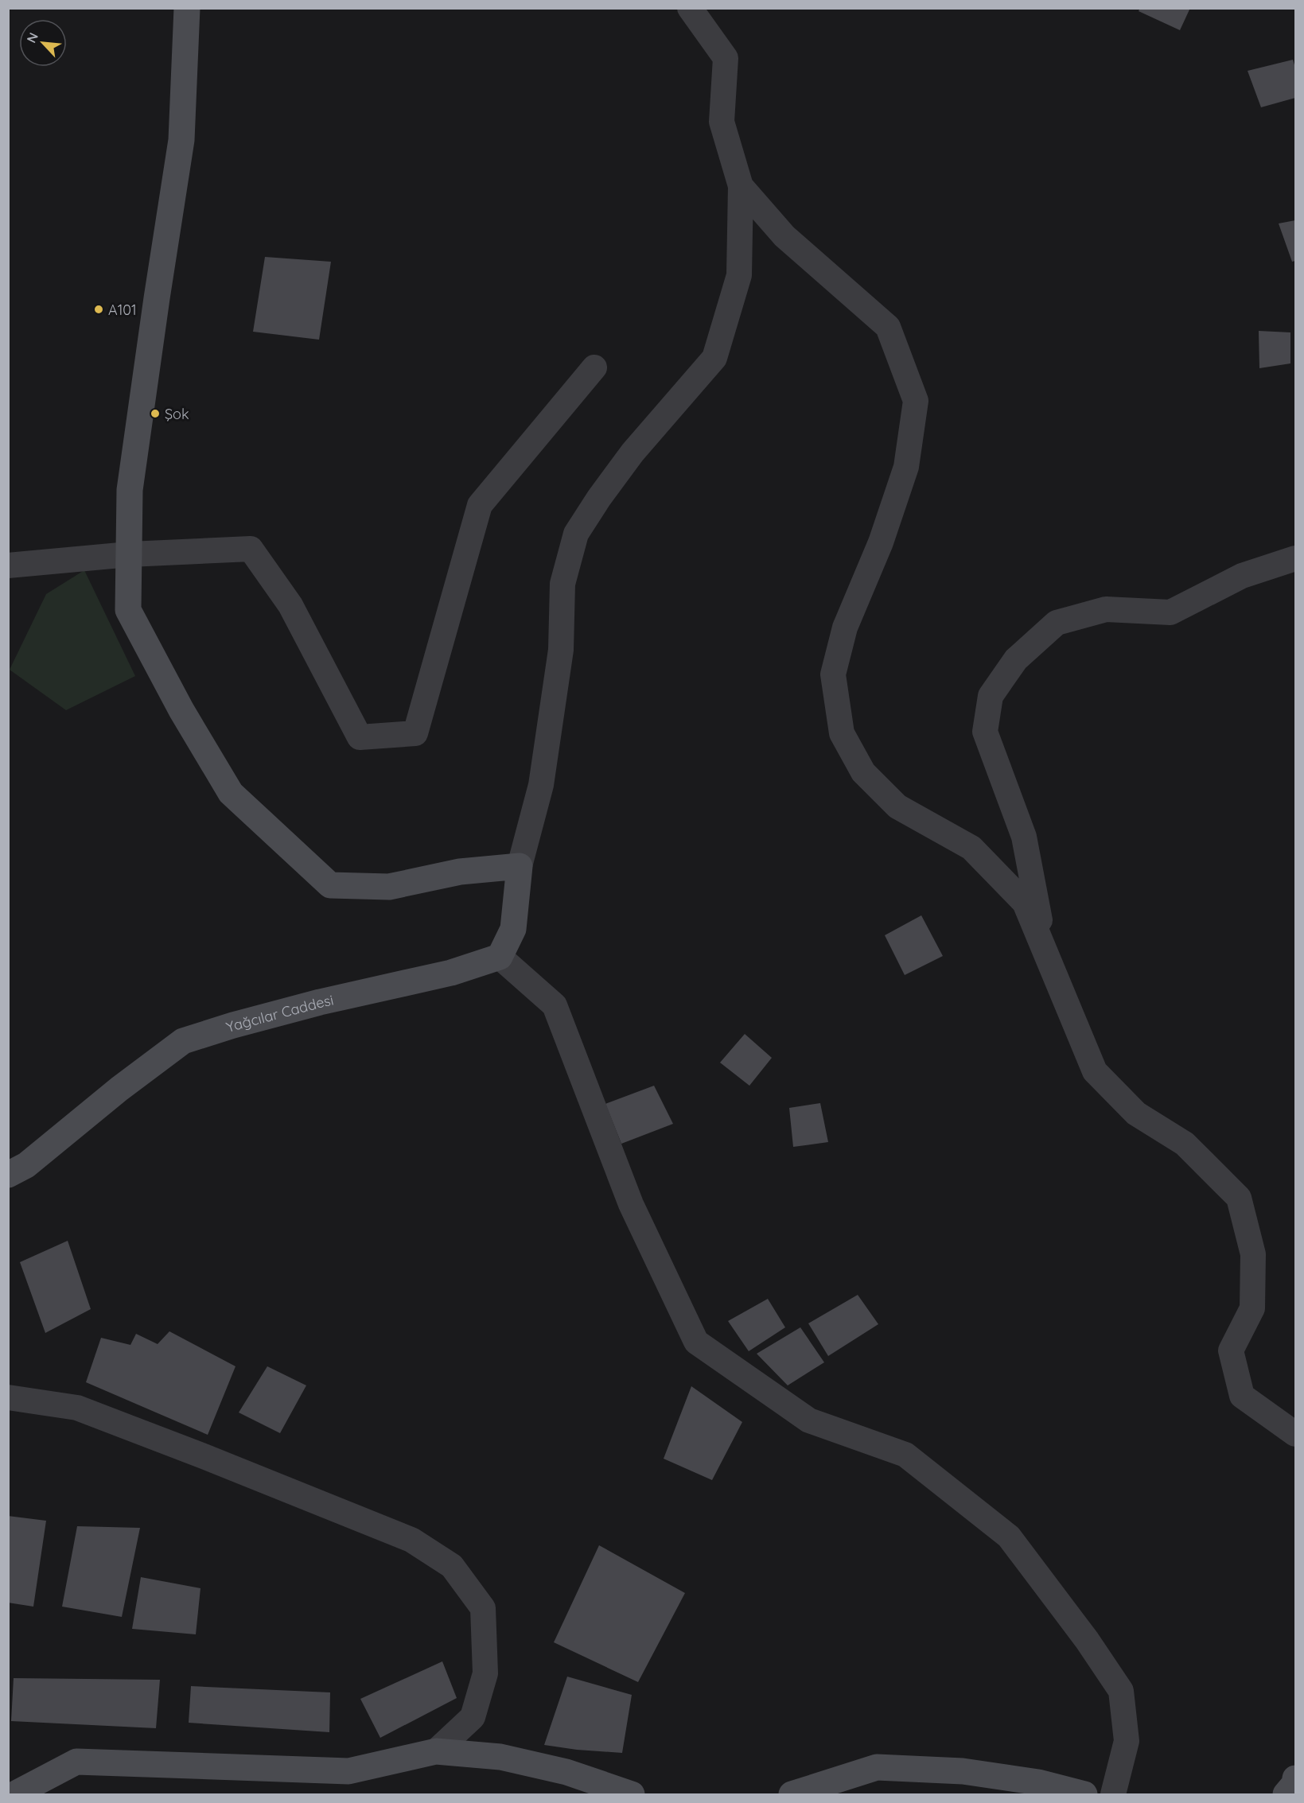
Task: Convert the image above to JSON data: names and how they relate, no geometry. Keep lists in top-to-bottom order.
{
  "streets": {
    "street": ["Yağcılar Caddesi"]
  },
  "places": ["A101", "Şok"],
  "north": "top left"
}
